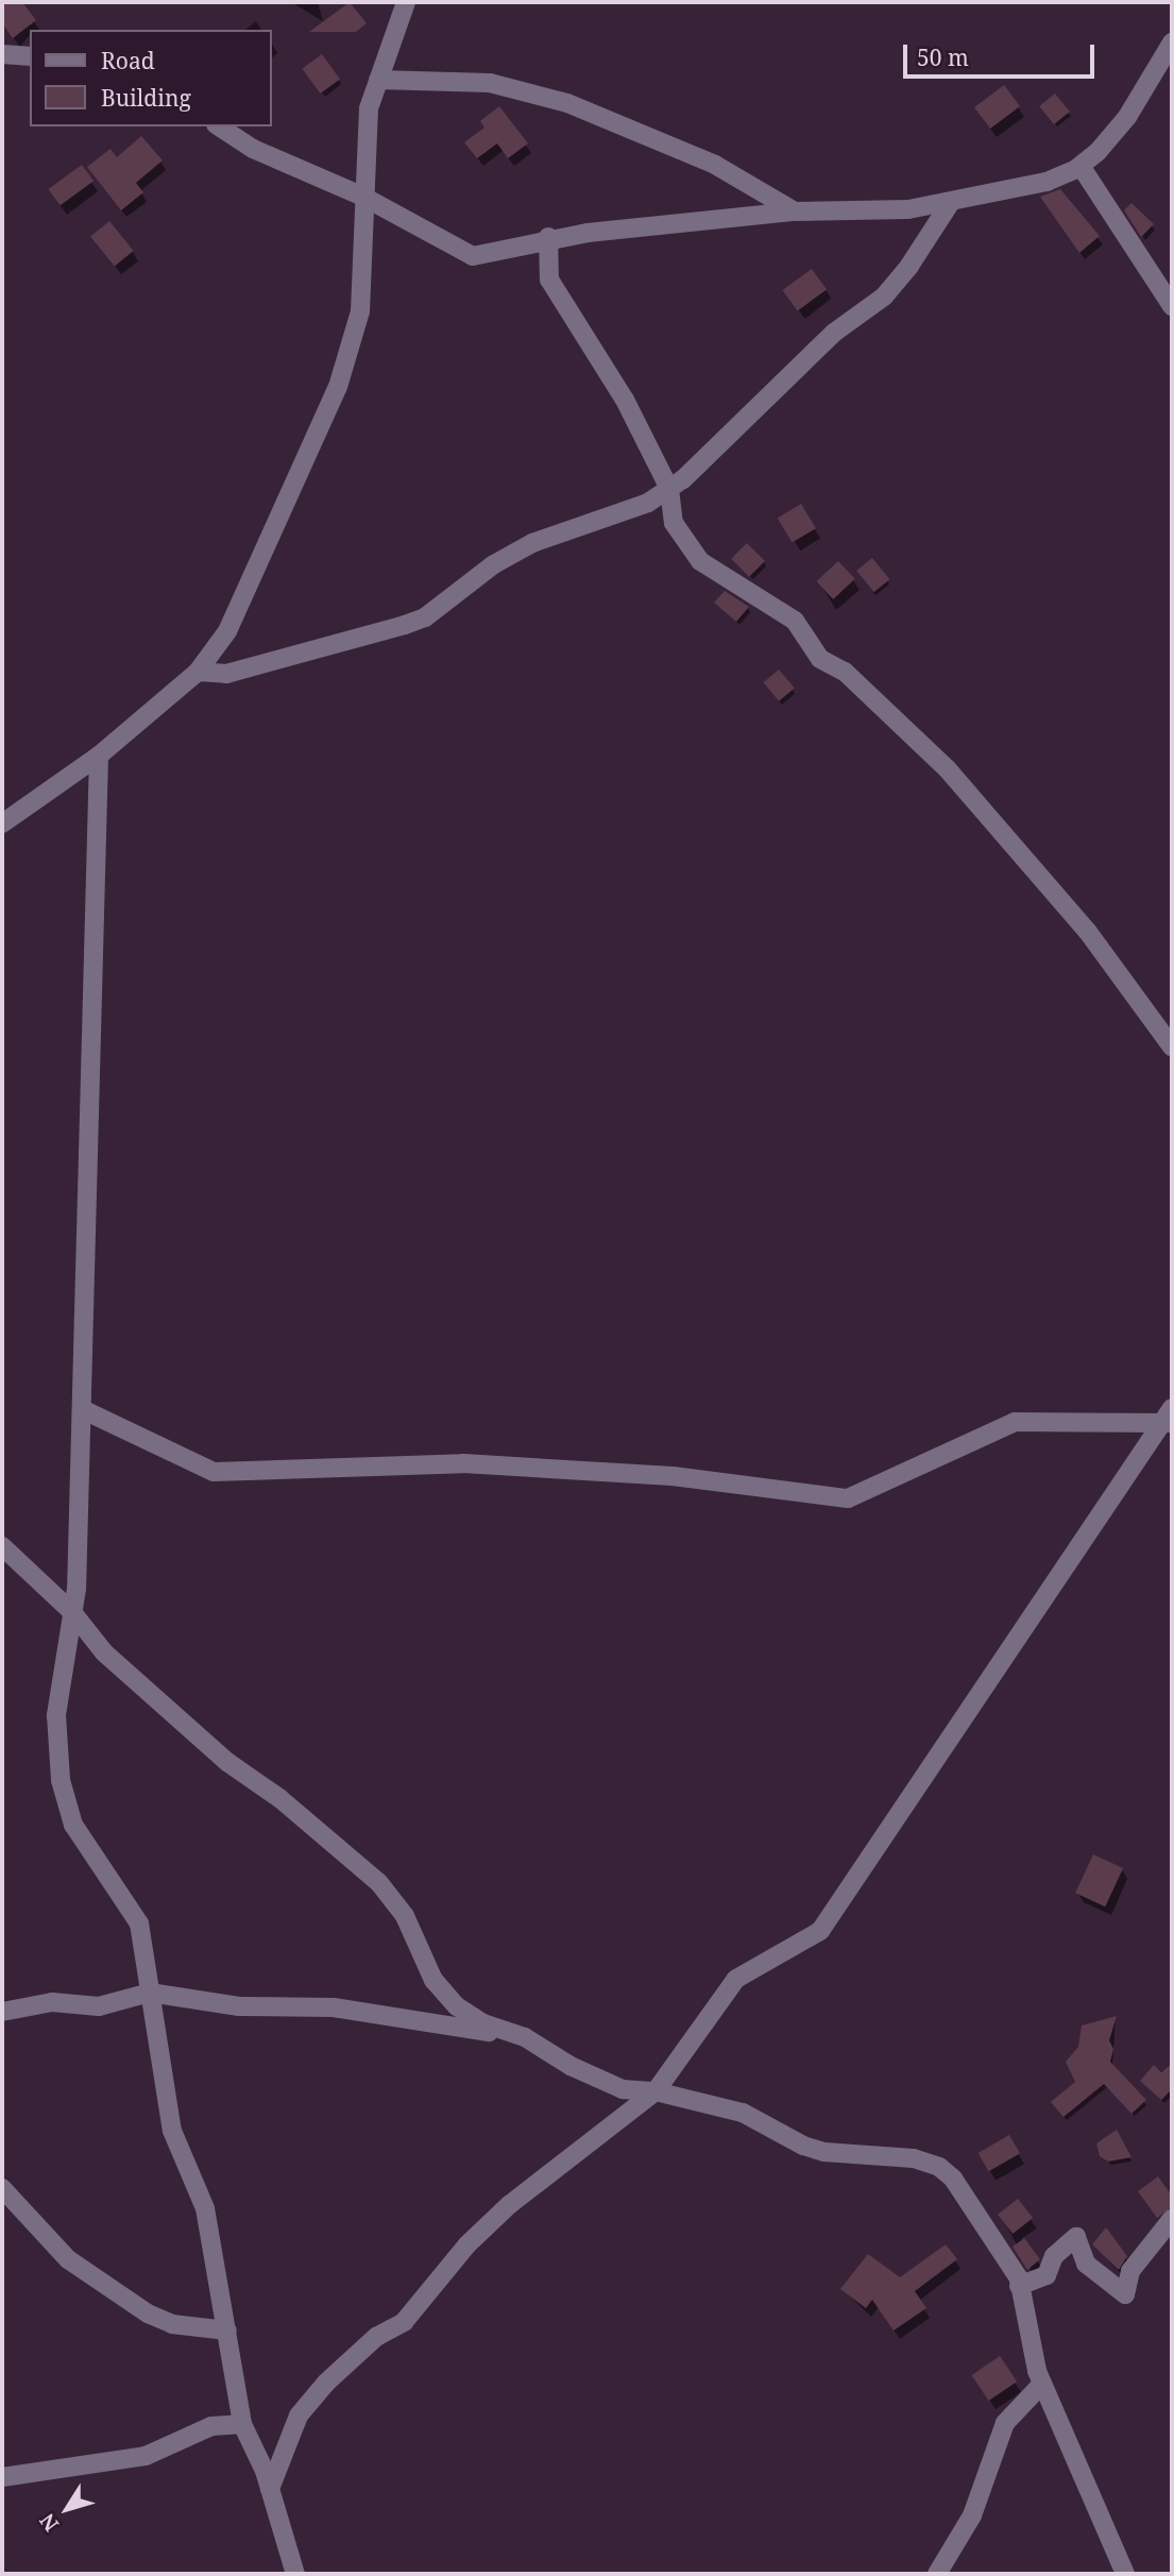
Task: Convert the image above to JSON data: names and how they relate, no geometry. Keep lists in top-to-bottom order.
{
  "legend": ["Road", "Building"],
  "scale_bar": "50 m",
  "north": "bottom left"
}
